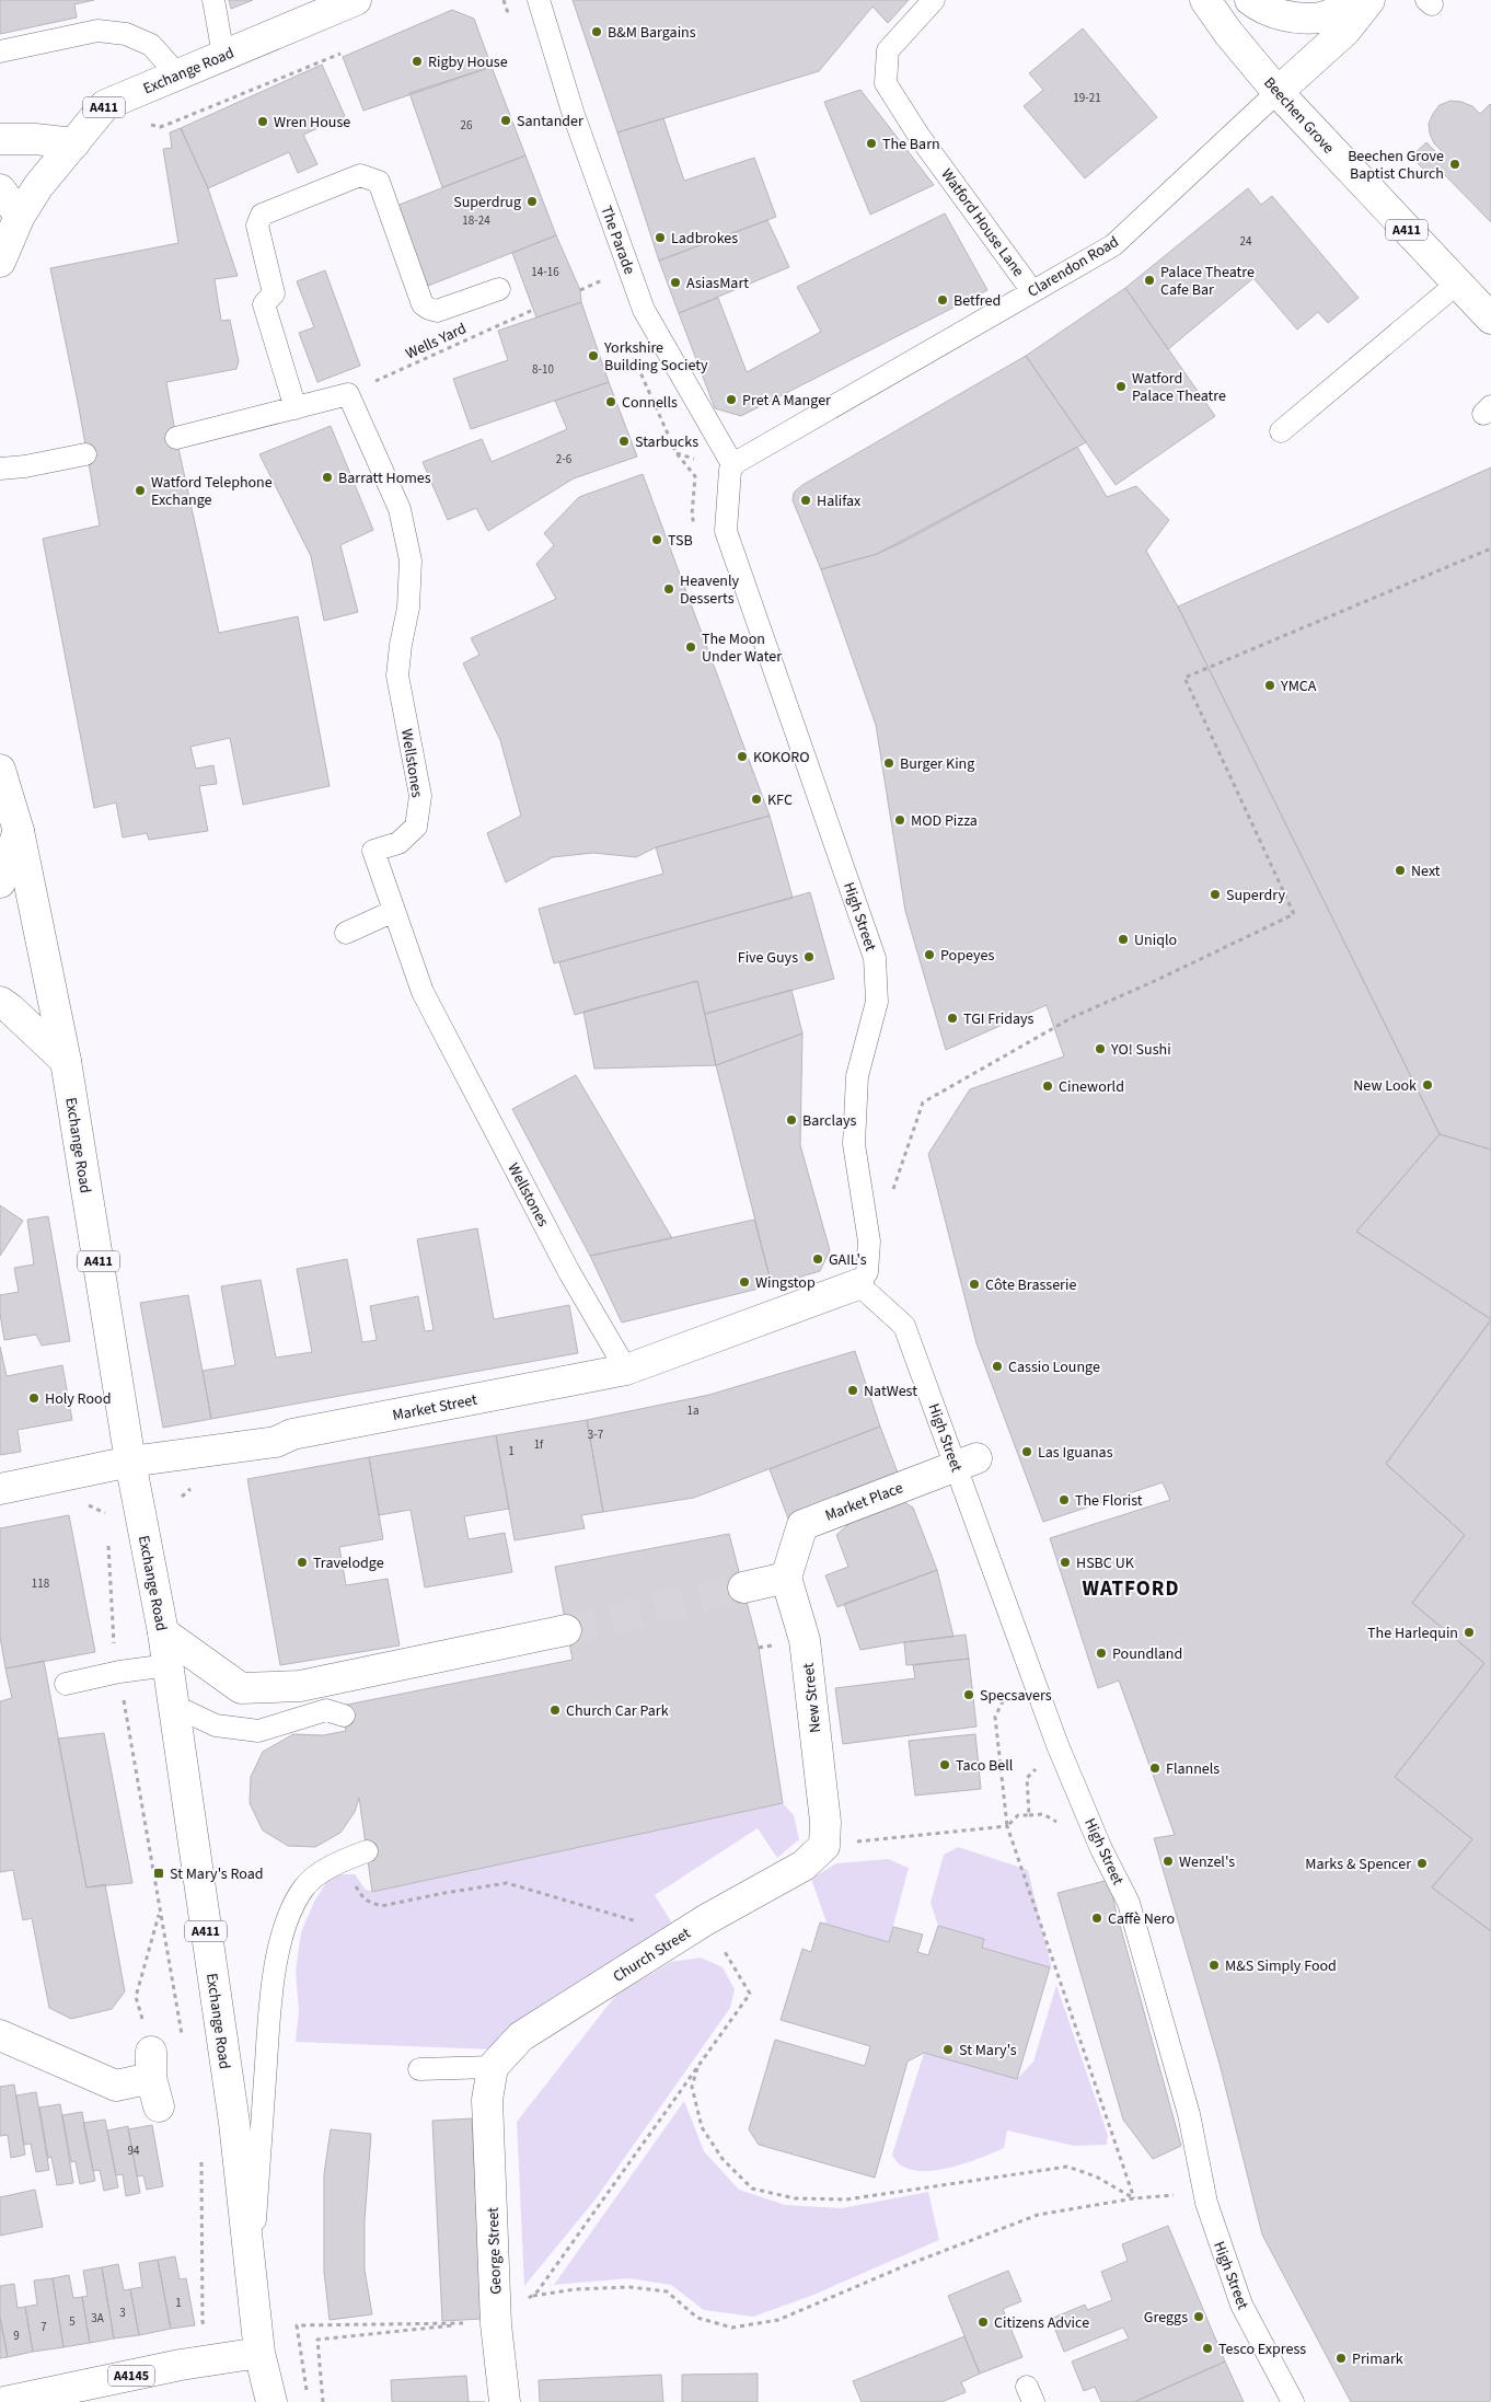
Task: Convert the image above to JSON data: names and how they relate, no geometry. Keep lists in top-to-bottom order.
{
  "streets": {
    "street": [
      "Exchange Road",
      "A411",
      "Beechen Grove",
      "Clarendon Road",
      "Market Street",
      "Market Place",
      "New Street",
      "Church Street",
      "George Street",
      "A4145"
    ],
    "lane": [
      "Watford House Lane",
      "The Parade",
      "Wellstones",
      "High Street"
    ],
    "path": ["Wells Yard"]
  },
  "crossings": [
    ["Exchange Road", "Market Street"],
    ["Exchange Road", "A4145"],
    ["Beechen Grove", "Clarendon Road"],
    ["Watford House Lane", "Clarendon Road"],
    ["The Parade", "Clarendon Road"],
    ["The Parade", "High Street"],
    ["Clarendon Road", "High Street"],
    ["Wells Yard", "Wellstones"],
    ["Wellstones", "Market Street"],
    ["High Street", "Market Street"],
    ["High Street", "Market Place"],
    ["Market Place", "New Street"],
    ["New Street", "Church Street"],
    ["Church Street", "George Street"]
  ],
  "districts": ["WATFORD"],
  "places": {
    "other": [
      "B&M Bargains",
      "Rigby House",
      "Santander",
      "Wren House",
      "The Barn",
      "Beechen Grove Baptist Church",
      "Superdrug",
      "Ladbrokes",
      "Palace Theatre Cafe Bar",
      "AsiasMart",
      "Betfred",
      "Yorkshire Building Society",
      "Watford Palace Theatre",
      "Pret A Manger",
      "Connells",
      "Starbucks",
      "Barratt Homes",
      "Watford Telephone Exchange",
      "Halifax",
      "TSB",
      "Heavenly Desserts",
      "The Moon Under Water",
      "YMCA",
      "KOKORO",
      "Burger King",
      "KFC",
      "MOD Pizza",
      "Next",
      "Superdry",
      "Uniqlo",
      "Popeyes",
      "Five Guys",
      "TGI Fridays",
      "YO! Sushi",
      "New Look",
      "Cineworld",
      "Barclays",
      "GAIL's",
      "Wingstop",
      "Côte Brasserie",
      "Cassio Lounge",
      "NatWest",
      "Holy Rood",
      "Las Iguanas",
      "The Florist",
      "Travelodge",
      "HSBC UK",
      "The Harlequin",
      "Poundland",
      "Specsavers",
      "Church Car Park",
      "Taco Bell",
      "Flannels",
      "Wenzel's",
      "Marks & Spencer",
      "Caffè Nero",
      "M&S Simply Food",
      "St Mary's",
      "Greggs",
      "Citizens Advice",
      "Tesco Express",
      "Primark"
    ],
    "transit": ["St Mary's Road"]
  },
  "house_numbers": [
    "19-21",
    "26",
    "18-24",
    "24",
    "14-16",
    "8-10",
    "2-6",
    "1a",
    "3-7",
    "1f",
    "1",
    "118",
    "94",
    "1",
    "3",
    "3A",
    "5",
    "7",
    "9"
  ]
}
